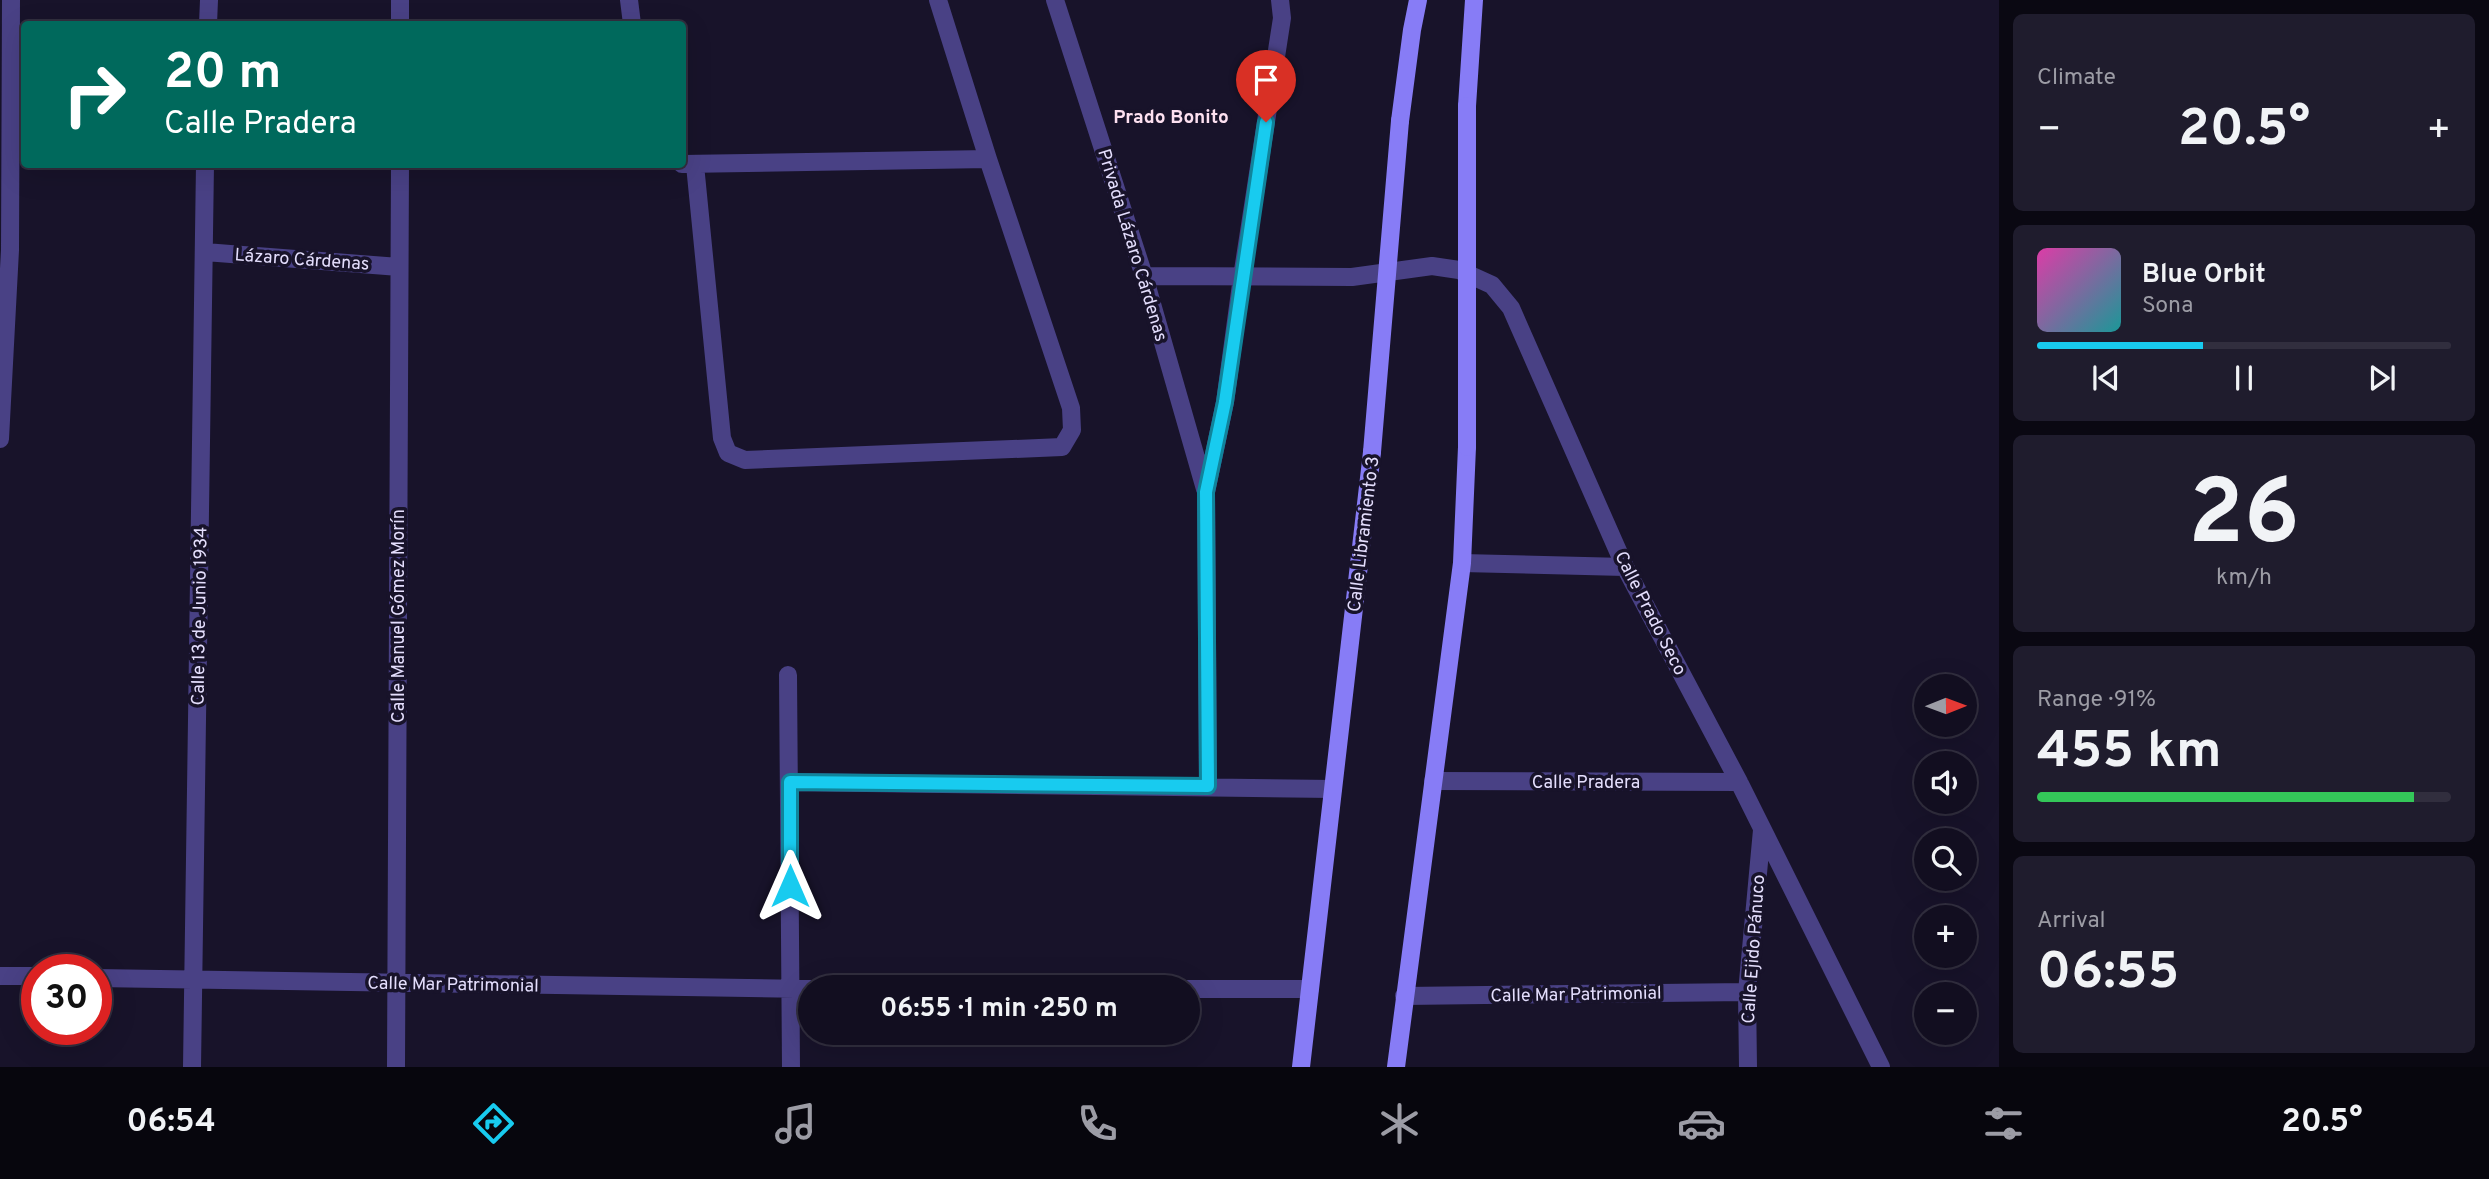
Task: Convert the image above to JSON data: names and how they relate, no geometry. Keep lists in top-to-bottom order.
{
  "streets": {
    "street": [
      "Privada Lázaro Cárdenas",
      "Lázaro Cárdenas",
      "Calle Libramiento 3",
      "Calle Prado Seco",
      "Calle 13 de Junio 1934",
      "Calle Manuel Gómez Morín",
      "Calle Pradera",
      "Calle Ejido Pánuco",
      "Calle Mar Patrimonial"
    ]
  },
  "crossings": [
    ["Privada Lázaro Cárdenas", "Calle Prado Seco"],
    ["Lázaro Cárdenas", "Calle 13 de Junio 1934"],
    ["Lázaro Cárdenas", "Calle Manuel Gómez Morín"],
    ["Calle Prado Seco", "Calle Pradera"],
    ["Calle Prado Seco", "Calle Ejido Pánuco"],
    ["Calle 13 de Junio 1934", "Calle Mar Patrimonial"],
    ["Calle Manuel Gómez Morín", "Calle Mar Patrimonial"],
    ["Calle Ejido Pánuco", "Calle Mar Patrimonial"]
  ],
  "districts": ["Prado Bonito"],
  "north": "right",
  "page": {
    "tile": [
      "Climate",
      ["26", "km/h"],
      ["Range · 91%", "455 km"],
      ["Arrival", "06:55"]
    ],
    "turn": ["20 m", "Calle Pradera"],
    "heat": ["−", "20.5°", "+"],
    "song": ["Blue Orbit", "Sona"],
    "map_buttons": ["+", "−"],
    "limit": "30",
    "trip": "06:55 · 1 min · 250 m",
    "tabs": ["06:54", "20.5°"]
  }
}
